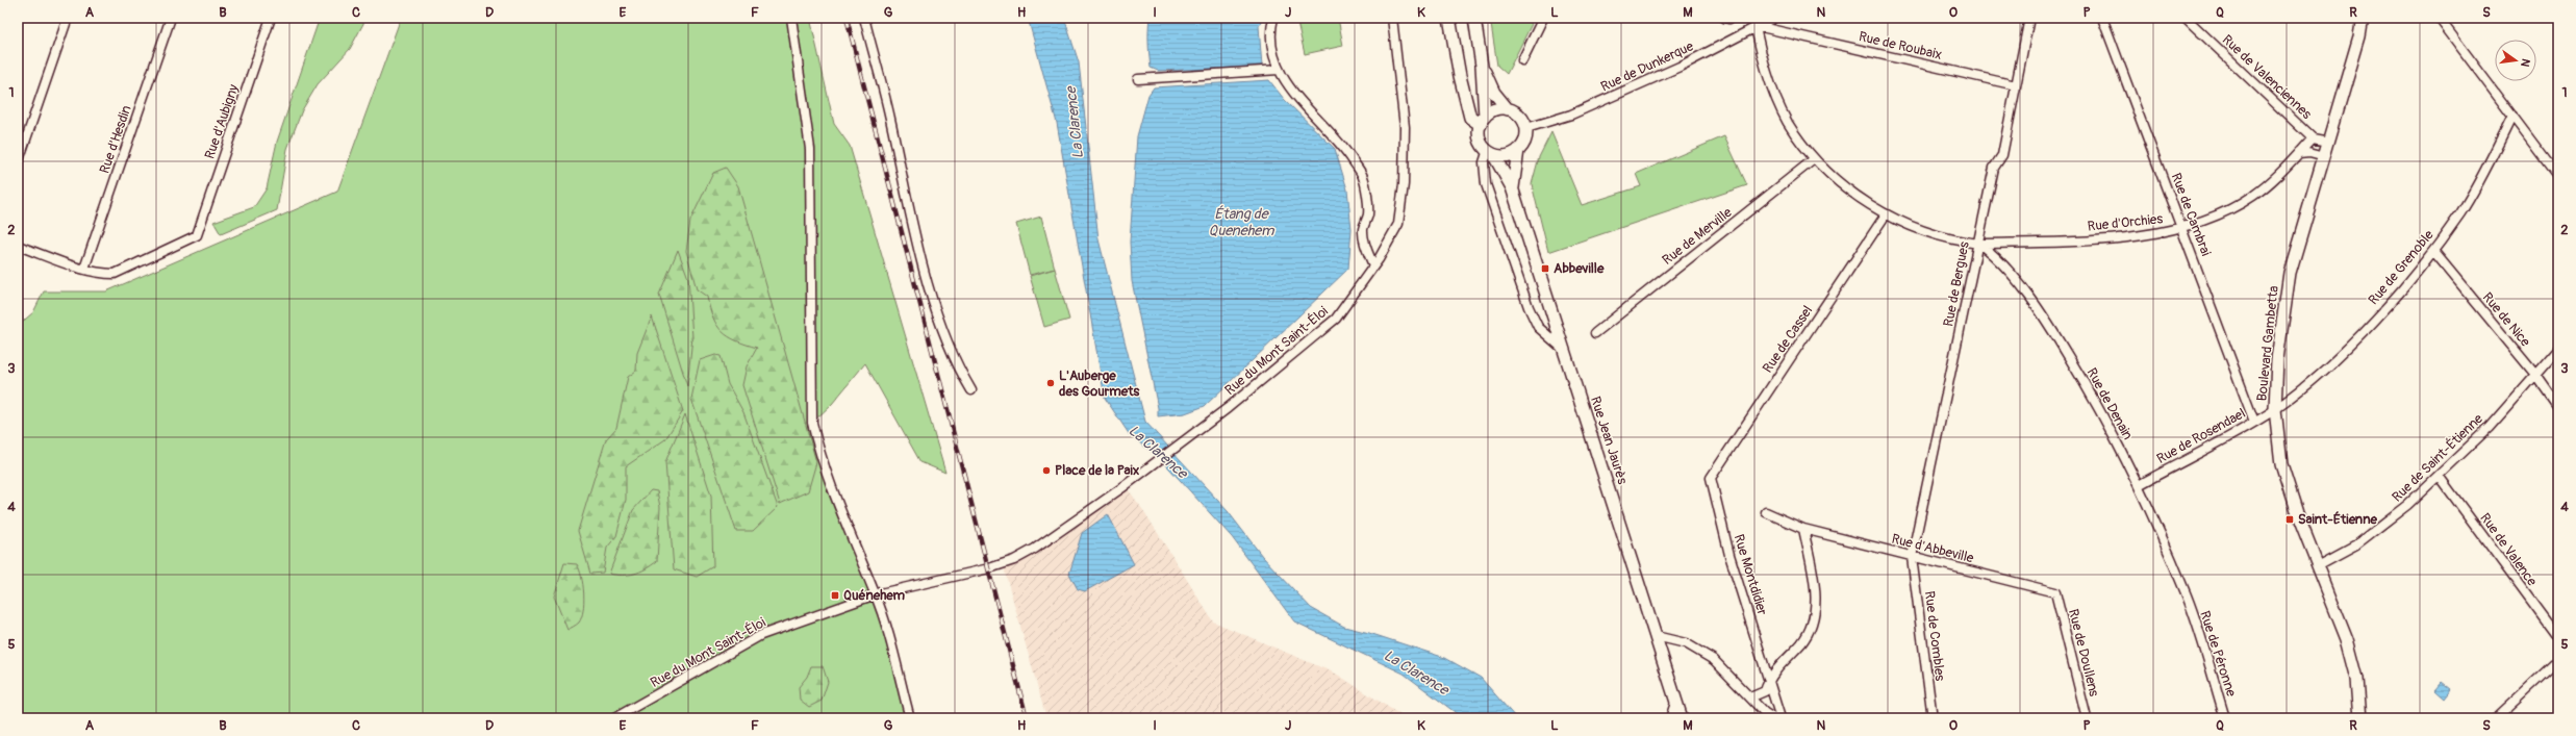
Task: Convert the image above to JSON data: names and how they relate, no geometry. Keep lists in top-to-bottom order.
{
  "streets": {
    "main road": ["Boulevard Gambetta", "Rue Jean Jaurès"],
    "street": [
      "Rue de Roubaix",
      "Rue de Dunkerque",
      "Rue de Valenciennes",
      "Rue d'Aubigny",
      "Rue d'Hesdin",
      "Rue de Cambrai",
      "Rue d'Orchies",
      "Rue de Merville",
      "Rue de Grenoble",
      "Rue de Bergues",
      "Rue de Nice",
      "Rue de Cassel",
      "Rue du Mont Saint-Éloi",
      "Rue de Denain",
      "Rue de Rosendael",
      "Rue de Saint-Étienne",
      "Rue d'Abbeville",
      "Rue de Valence",
      "Rue Montdidier",
      "Rue de Combles",
      "Rue de Doullens",
      "Rue de Péronne"
    ]
  },
  "crossings": [
    ["Rue de Roubaix", "Rue de Dunkerque"],
    ["Rue de Roubaix", "Rue d'Orchies"],
    ["Rue de Roubaix", "Rue de Bergues"],
    ["Rue de Dunkerque", "Rue d'Orchies"],
    ["Rue de Dunkerque", "Rue Jean Jaurès"],
    ["Rue de Valenciennes", "Rue d'Orchies"],
    ["Rue d'Aubigny", "Rue d'Hesdin"],
    ["Rue de Cambrai", "Rue d'Orchies"],
    ["Rue de Cambrai", "Rue de Rosendael"],
    ["Rue d'Orchies", "Rue de Merville"],
    ["Rue d'Orchies", "Rue de Bergues"],
    ["Rue d'Orchies", "Rue de Cassel"],
    ["Rue d'Orchies", "Rue de Denain"],
    ["Rue de Grenoble", "Rue de Nice"],
    ["Rue de Grenoble", "Boulevard Gambetta"],
    ["Rue de Grenoble", "Rue de Rosendael"],
    ["Rue de Bergues", "Rue de Denain"],
    ["Rue de Bergues", "Rue d'Abbeville"],
    ["Rue de Bergues", "Rue de Combles"],
    ["Rue de Nice", "Rue de Saint-Étienne"],
    ["Rue de Cassel", "Rue Montdidier"],
    ["Boulevard Gambetta", "Rue de Rosendael"],
    ["Boulevard Gambetta", "Rue de Saint-Étienne"],
    ["Rue de Denain", "Rue de Rosendael"],
    ["Rue de Denain", "Rue de Péronne"],
    ["Rue de Saint-Étienne", "Rue de Valence"],
    ["Rue d'Abbeville", "Rue de Combles"],
    ["Rue d'Abbeville", "Rue de Doullens"]
  ],
  "water": ["La Clarence", "Étang de Quenehem"],
  "places": {
    "transit": ["Abbeville", "Saint-Étienne", "Quénehem"],
    "other": ["L'Auberge des Gourmets", "Place de la Paix"]
  },
  "north": "right",
  "grid": {
    "columns": [
      "A",
      "B",
      "C",
      "D",
      "E",
      "F",
      "G",
      "H",
      "I",
      "J",
      "K",
      "L",
      "M",
      "N",
      "O",
      "P",
      "Q",
      "R",
      "S"
    ],
    "rows": [
      "1",
      "2",
      "3",
      "4",
      "5"
    ]
  }
}
